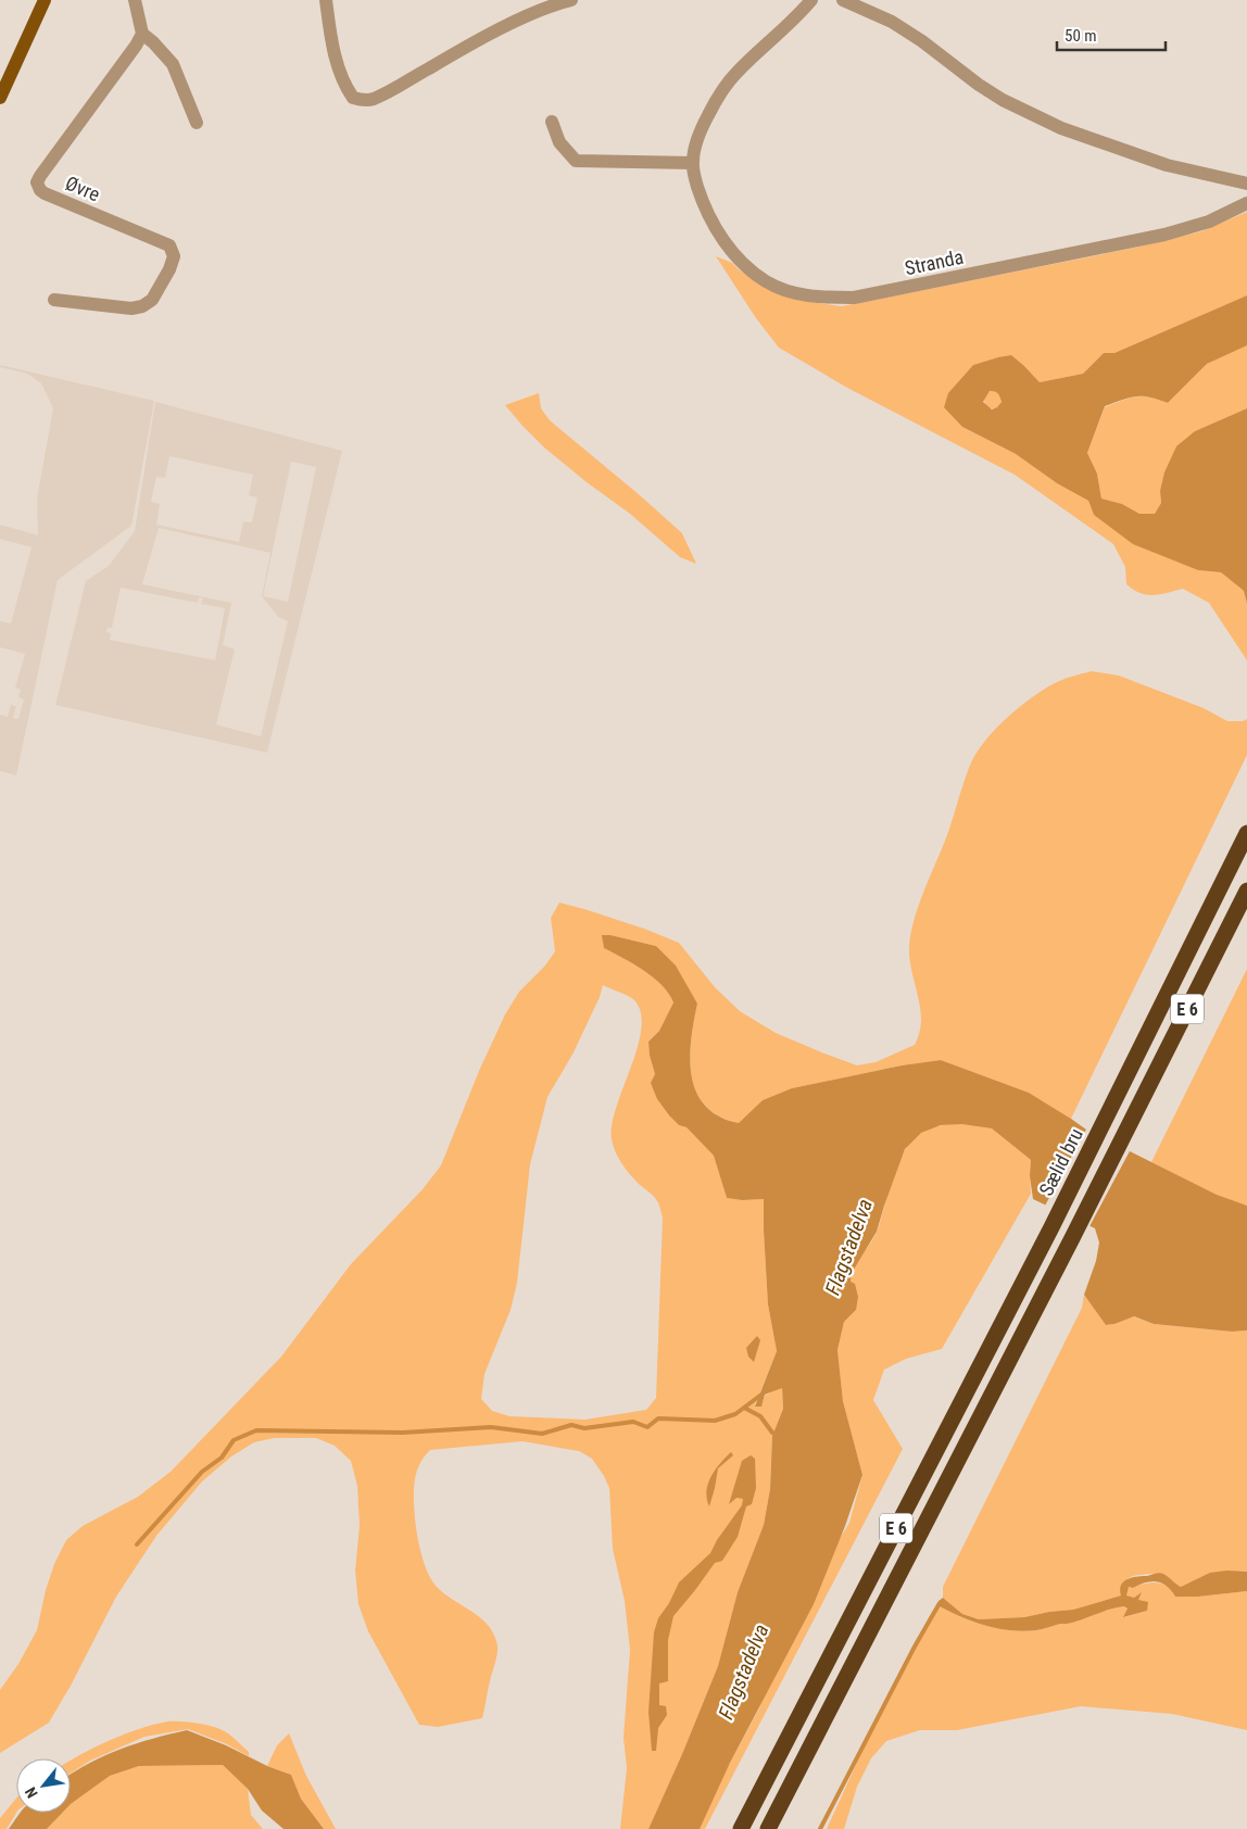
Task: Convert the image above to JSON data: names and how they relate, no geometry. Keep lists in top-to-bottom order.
{
  "streets": {
    "highway": ["E 6", "Sælid bru"],
    "street": ["Øvre", "Stranda"]
  },
  "water": ["Flagstadelva"],
  "scale_bar": "50 m",
  "north": "bottom left"
}
